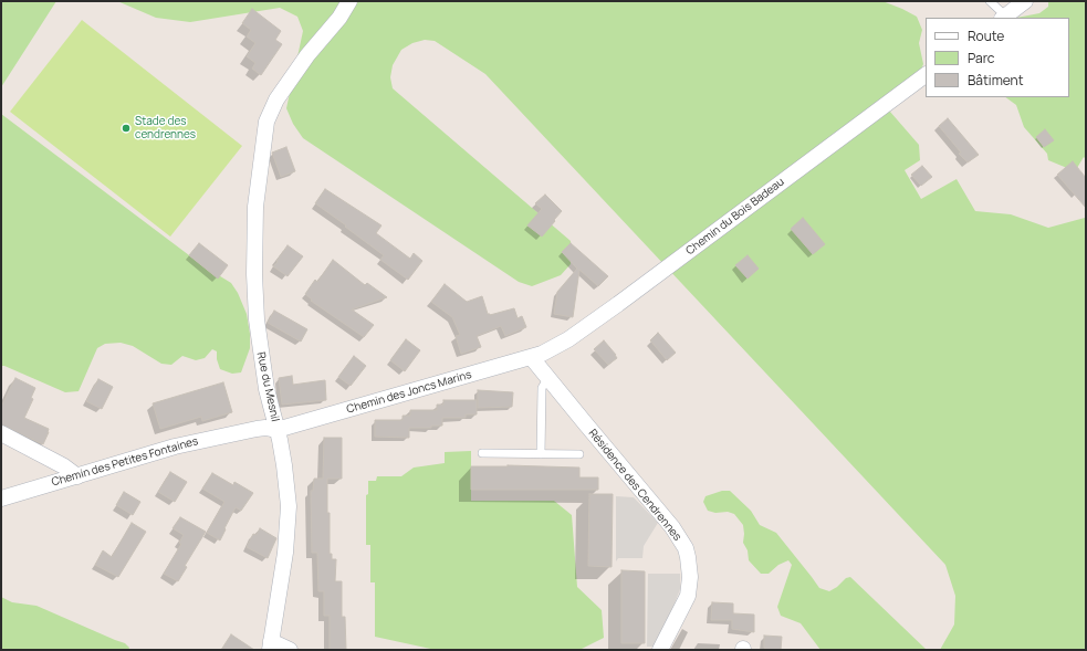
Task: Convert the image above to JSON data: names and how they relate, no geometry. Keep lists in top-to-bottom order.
{
  "streets": {
    "street": [
      "Chemin du Bois Badeau",
      "Rue du Mesnil",
      "Chemin des Joncs Marins",
      "Chemin des Petites Fontaines",
      "Résidence des Cendrennes"
    ]
  },
  "crossings": [
    ["Chemin du Bois Badeau", "Chemin des Joncs Marins"],
    ["Chemin du Bois Badeau", "Résidence des Cendrennes"],
    ["Rue du Mesnil", "Chemin des Joncs Marins"],
    ["Rue du Mesnil", "Chemin des Petites Fontaines"],
    ["Chemin des Joncs Marins", "Chemin des Petites Fontaines"],
    ["Chemin des Joncs Marins", "Résidence des Cendrennes"]
  ],
  "places": ["Stade des cendrennes"],
  "legend": ["Route", "Parc", "Bâtiment"]
}
